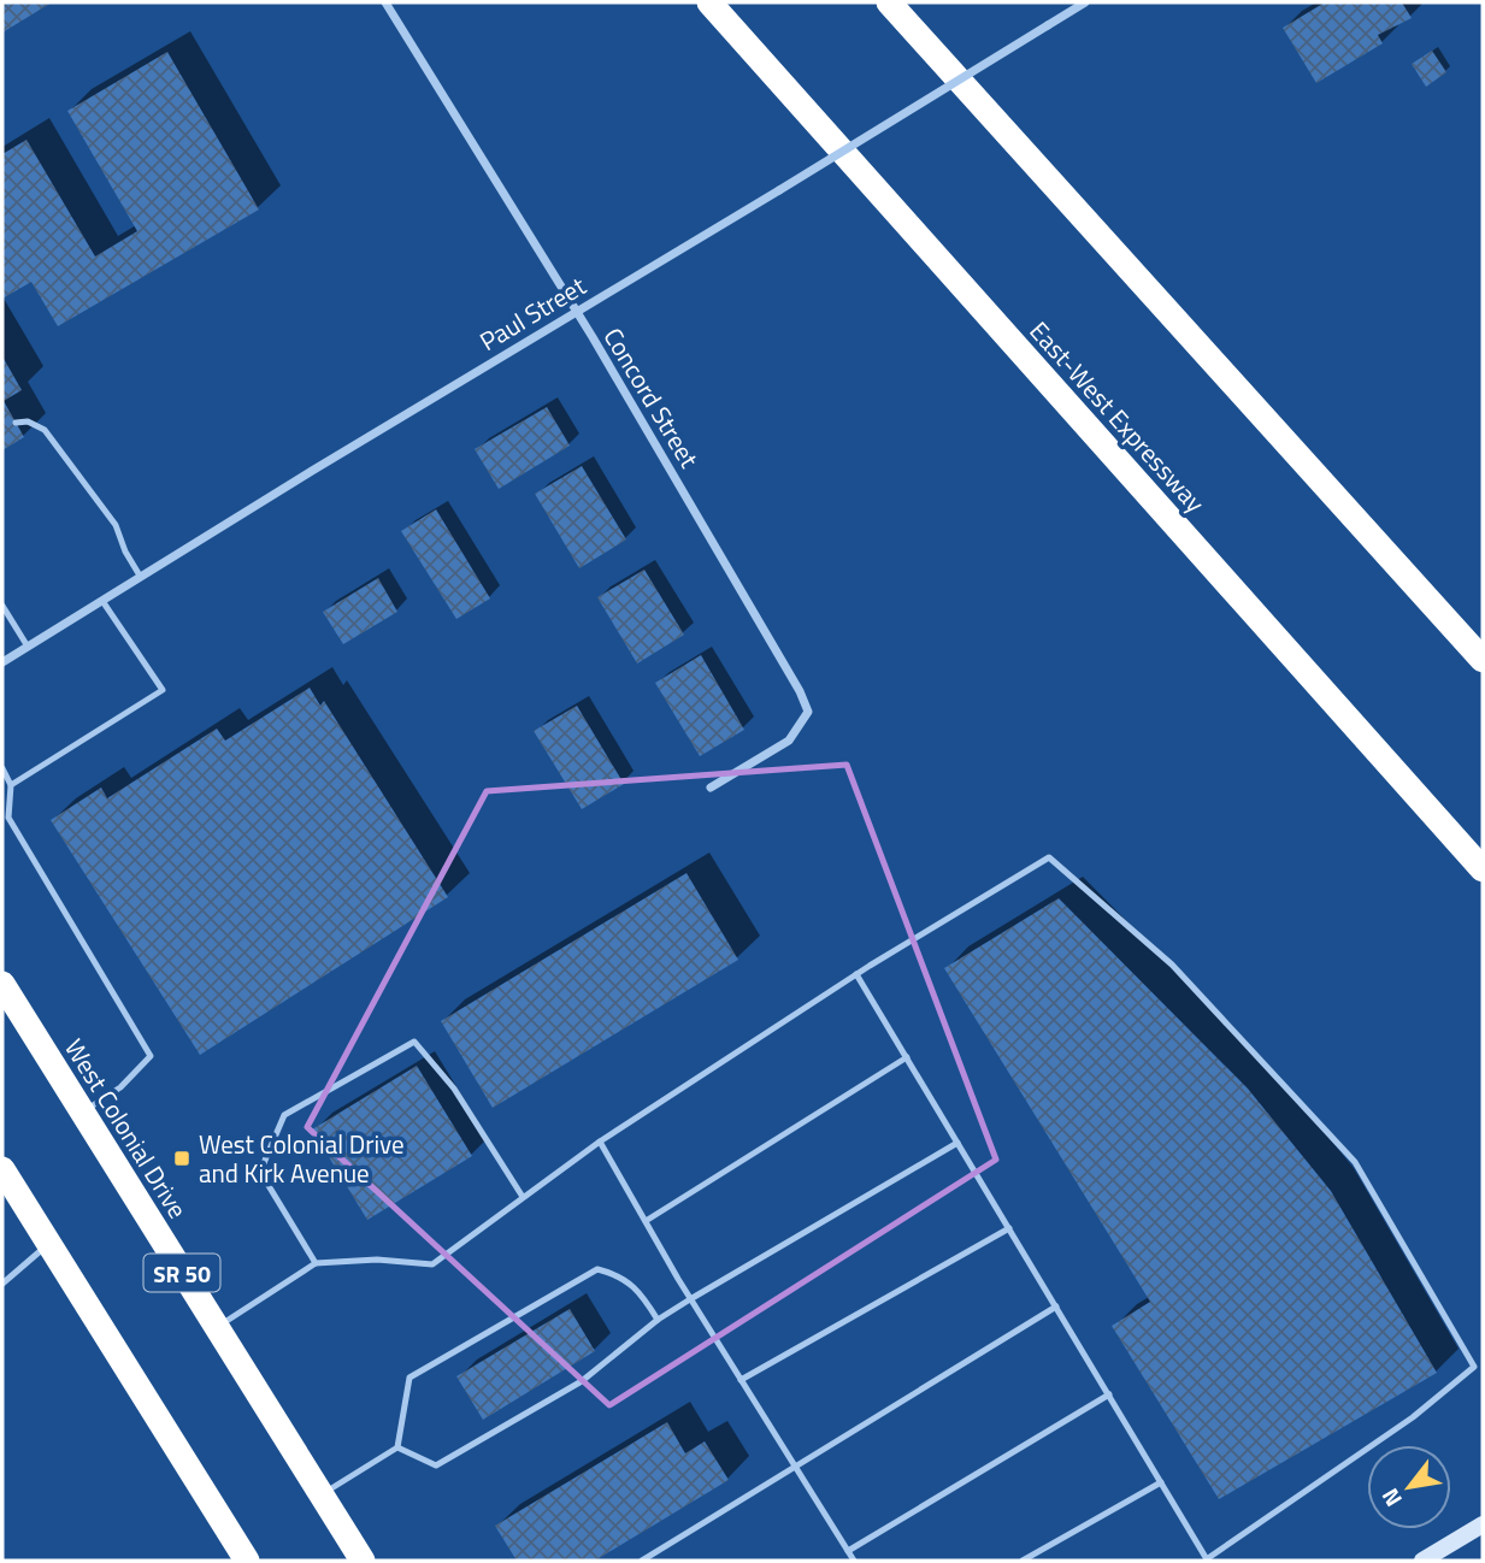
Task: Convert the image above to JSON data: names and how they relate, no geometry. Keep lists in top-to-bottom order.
{
  "streets": {
    "highway": ["East-West Expressway", "West Colonial Drive", "SR 50"],
    "street": ["Paul Street", "Concord Street"]
  },
  "crossings": [
    ["Paul Street", "Concord Street"]
  ],
  "places": {
    "transit": ["West Colonial Drive and Kirk Avenue"]
  },
  "north": "bottom left"
}
